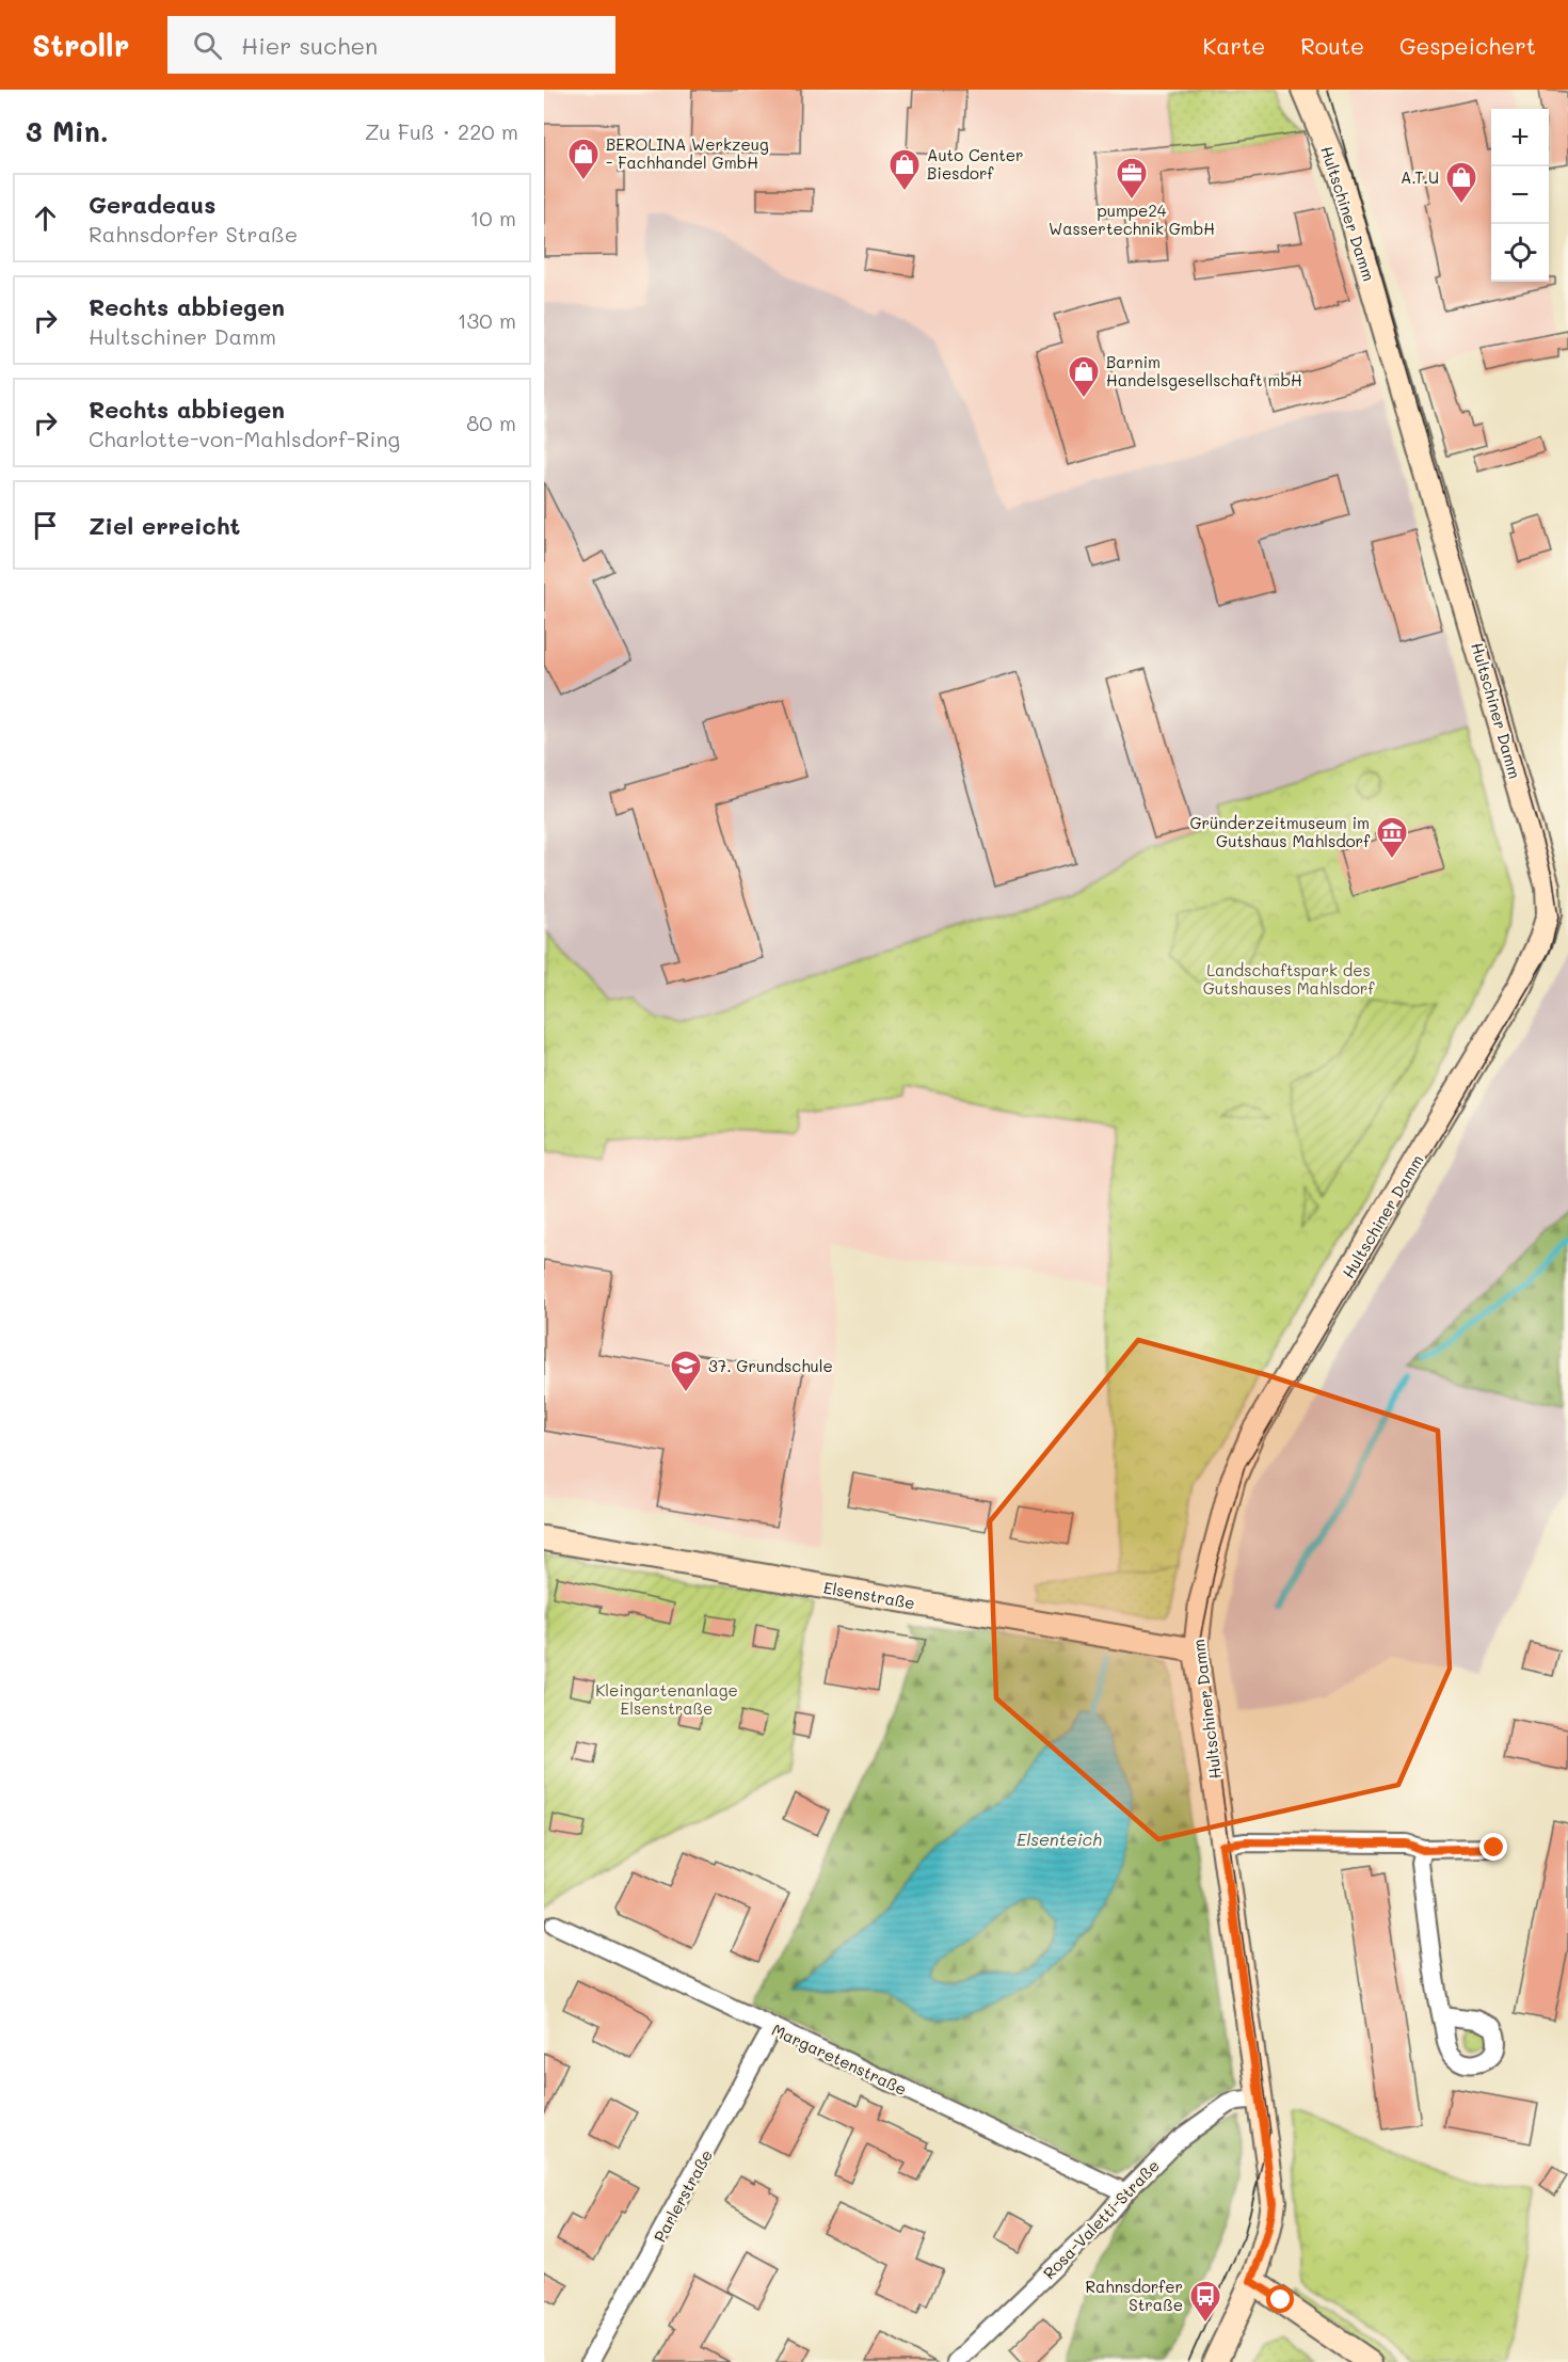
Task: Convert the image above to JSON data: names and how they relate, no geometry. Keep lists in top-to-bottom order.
{
  "streets": {
    "main road": ["Hultschiner Damm", "Elsenstraße"],
    "street": ["Margaretenstraße", "Parlerstraße", "Rosa-Valetti-Straße"]
  },
  "crossings": [
    ["Hultschiner Damm", "Elsenstraße"],
    ["Hultschiner Damm", "Rosa-Valetti-Straße"],
    ["Margaretenstraße", "Parlerstraße"],
    ["Margaretenstraße", "Rosa-Valetti-Straße"]
  ],
  "water": ["Elsenteich"],
  "parks": ["Landschaftspark des Gutshauses Mahlsdorf", "Kleingartenanlage Elsenstraße"],
  "places": {
    "shop": [
      "BEROLINA Werkzeug - Fachhandel GmbH",
      "Auto Center Biesdorf",
      "A.T.U",
      "Barnim Handelsgesellschaft mbH"
    ],
    "office": ["pumpe24 Wassertechnik GmbH"],
    "museum": ["Gründerzeitmuseum im Gutshaus Mahlsdorf"],
    "school or university": ["37. Grundschule"],
    "bus stop": ["Rahnsdorfer Straße"]
  },
  "page": {
    "header": "Strollr",
    "search": "Hier suchen",
    "nav": ["Karte", "Route", "Gespeichert"],
    "heading": ["3 Min.", "Zu Fuß · 220 m"],
    "map_buttons": ["+", "−"],
    "list": [
      ["Geradeaus", "Rahnsdorfer Straße", "10 m"],
      ["Rechts abbiegen", "Hultschiner Damm", "130 m"],
      ["Rechts abbiegen", "Charlotte-von-Mahlsdorf-Ring", "80 m"],
      "Ziel erreicht"
    ]
  }
}
